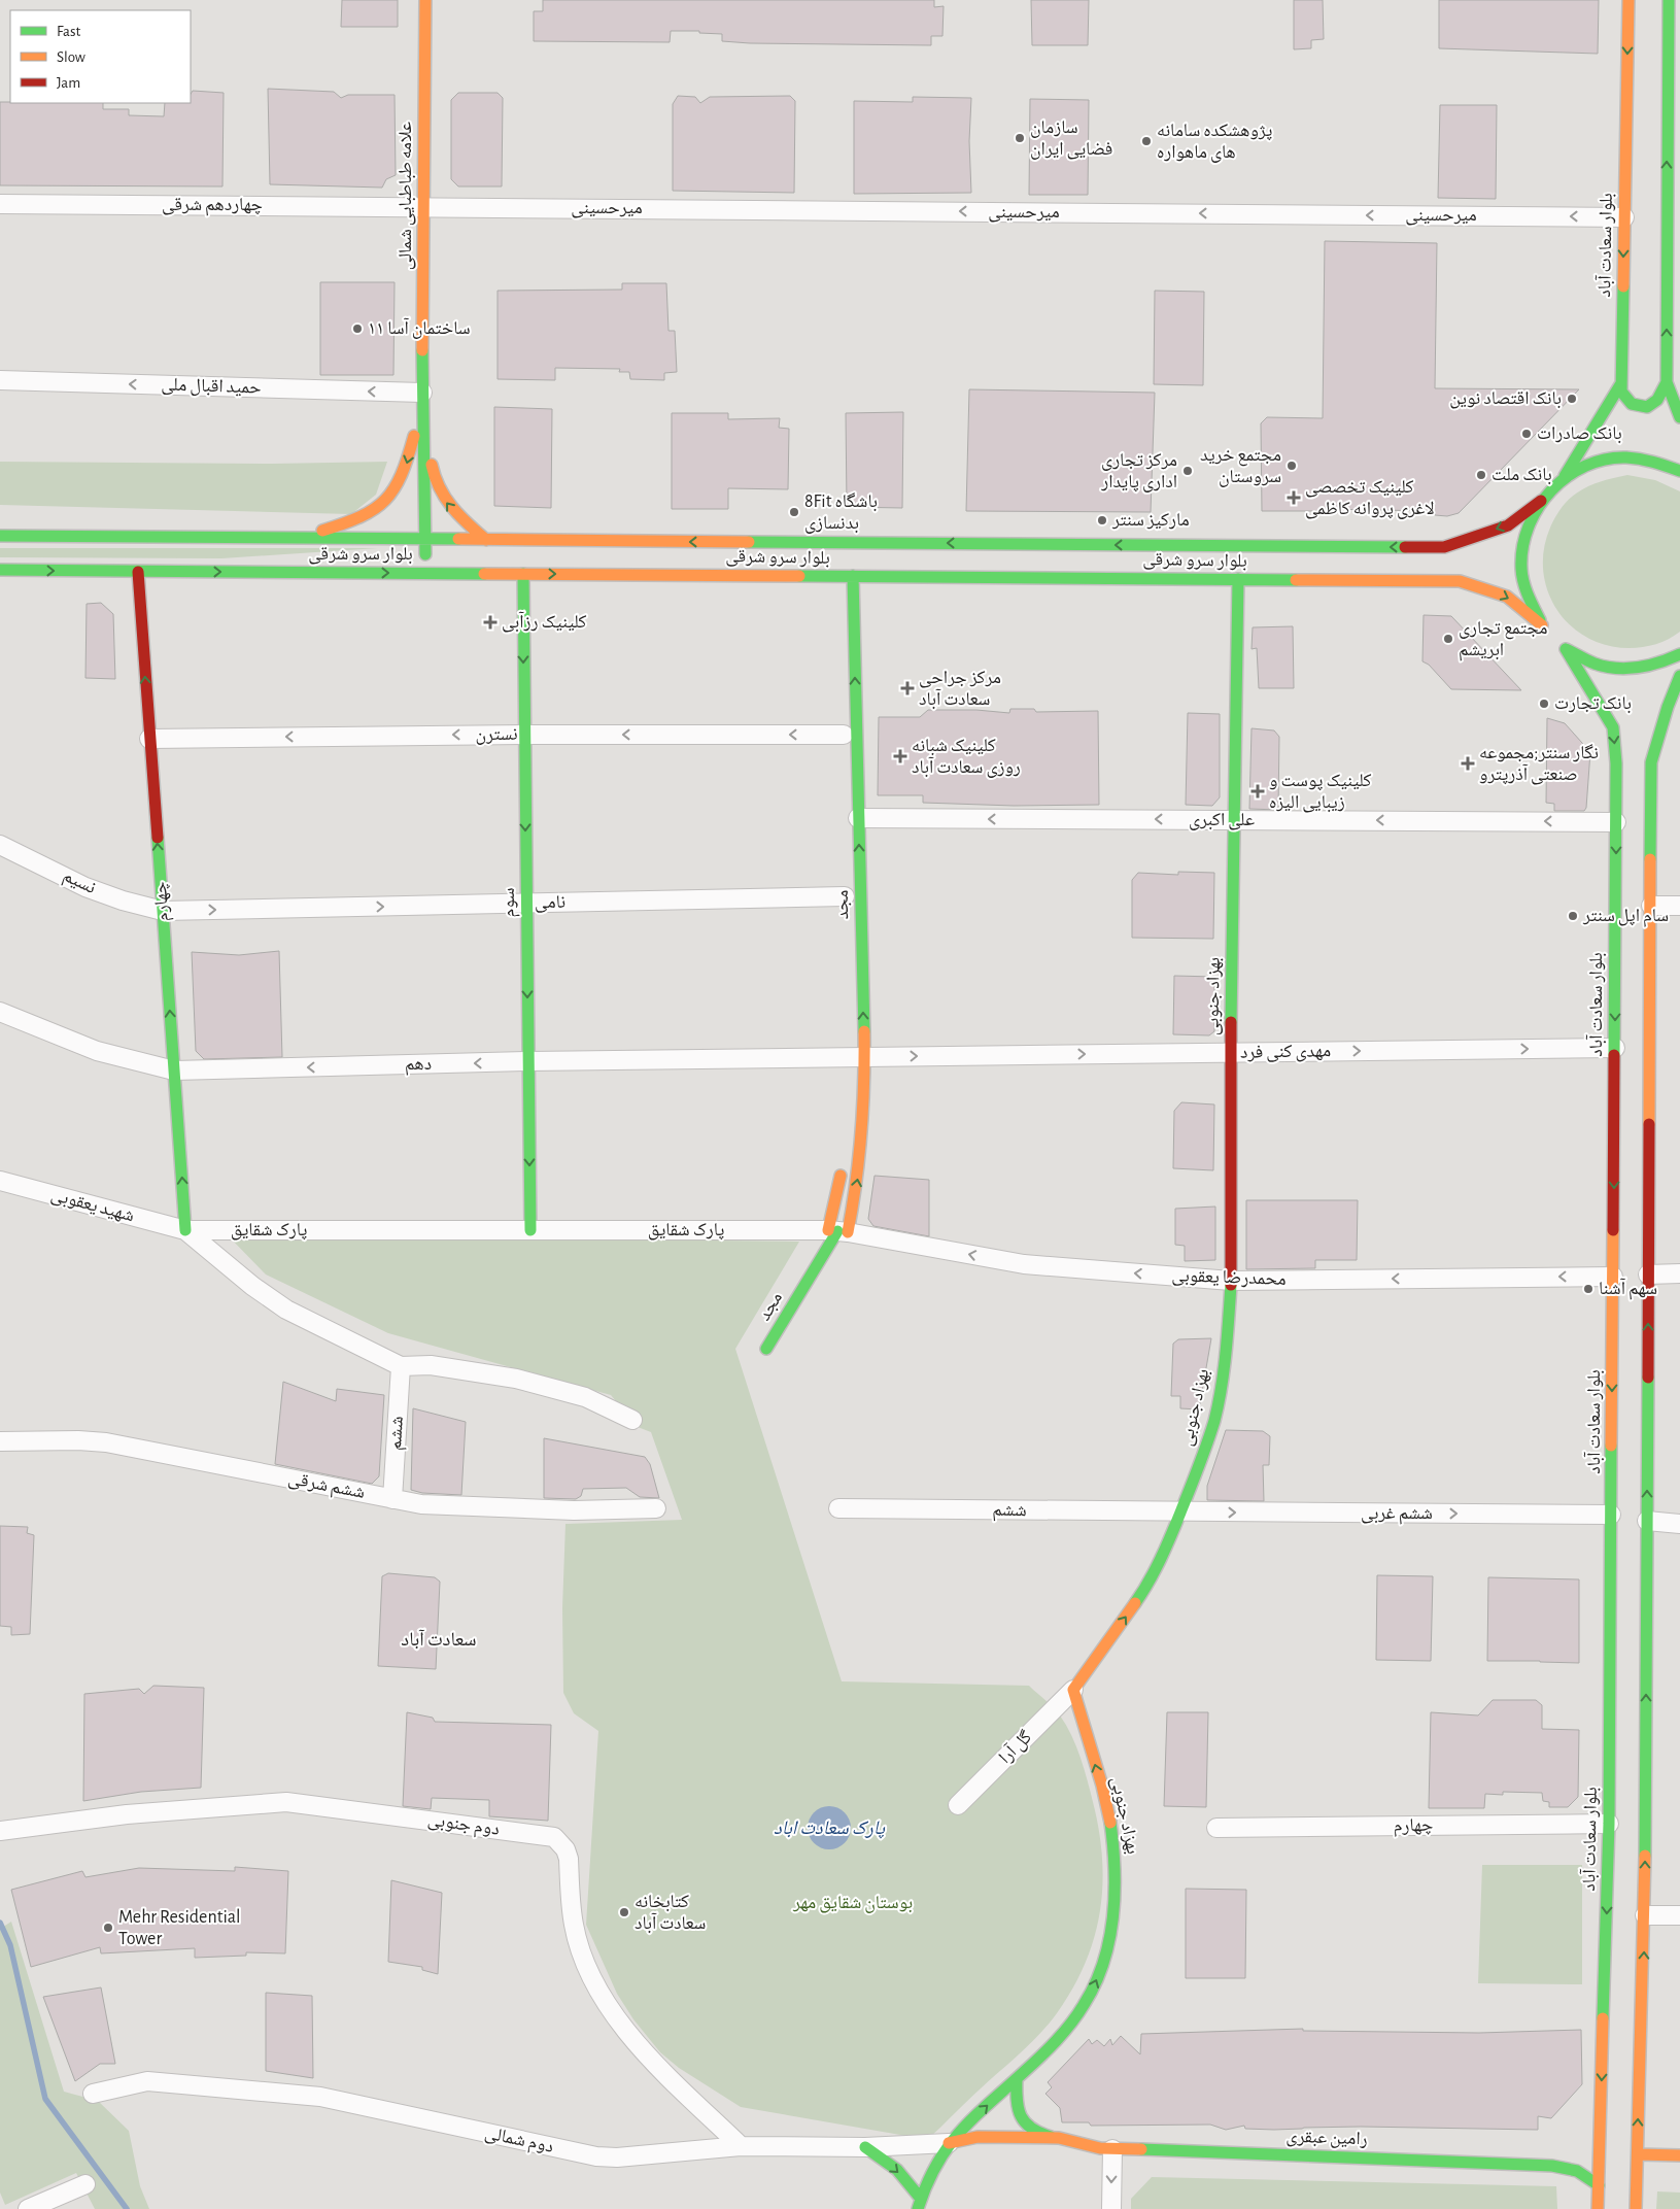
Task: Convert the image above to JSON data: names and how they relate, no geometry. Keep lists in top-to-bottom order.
{
  "streets": {
    "main road": [
      "علامه طباطبایی شمالی",
      "بلوار سعادت آباد",
      "بلوار سرو شرقی",
      "چهارم",
      "سوم",
      "مجد",
      "بهزاد جنوبی",
      "رامین عبقری"
    ],
    "street": [
      "چهاردهم شرقی",
      "میرحسینی",
      "حمید اقبال ملی",
      "نسترن",
      "علی اکبری",
      "نسیم",
      "نامی",
      "مهدی کنی فرد",
      "دهم",
      "شهید یعقوبی",
      "پارک شقایق",
      "محمدرضا یعقوبی",
      "ششم",
      "ششم شرقی",
      "ششم غربی",
      "گل آرا",
      "دوم جنوبی",
      "دوم شمالی"
    ]
  },
  "crossings": [
    ["علامه طباطبایی شمالی", "چهاردهم شرقی"],
    ["علامه طباطبایی شمالی", "میرحسینی"],
    ["علامه طباطبایی شمالی", "حمید اقبال ملی"],
    ["علامه طباطبایی شمالی", "بلوار سرو شرقی"],
    ["چهاردهم شرقی", "میرحسینی"],
    ["میرحسینی", "بلوار سعادت آباد"],
    ["بلوار سعادت آباد", "علی اکبری"],
    ["بلوار سعادت آباد", "چهارم"],
    ["بلوار سعادت آباد", "مهدی کنی فرد"],
    ["بلوار سعادت آباد", "محمدرضا یعقوبی"],
    ["بلوار سعادت آباد", "ششم غربی"],
    ["بلوار سعادت آباد", "رامین عبقری"],
    ["بلوار سرو شرقی", "چهارم"],
    ["بلوار سرو شرقی", "سوم"],
    ["بلوار سرو شرقی", "مجد"],
    ["بلوار سرو شرقی", "بهزاد جنوبی"],
    ["نسترن", "چهارم"],
    ["نسترن", "سوم"],
    ["نسترن", "مجد"],
    ["علی اکبری", "مجد"],
    ["علی اکبری", "بهزاد جنوبی"],
    ["نسیم", "چهارم"],
    ["نسیم", "نامی"],
    ["چهارم", "نامی"],
    ["چهارم", "دهم"],
    ["چهارم", "شهید یعقوبی"],
    ["چهارم", "پارک شقایق"],
    ["سوم", "نامی"],
    ["سوم", "دهم"],
    ["سوم", "پارک شقایق"],
    ["نامی", "مجد"],
    ["مجد", "مهدی کنی فرد"],
    ["مجد", "دهم"],
    ["مجد", "پارک شقایق"],
    ["مجد", "محمدرضا یعقوبی"],
    ["بهزاد جنوبی", "مهدی کنی فرد"],
    ["بهزاد جنوبی", "محمدرضا یعقوبی"],
    ["بهزاد جنوبی", "ششم"],
    ["بهزاد جنوبی", "ششم غربی"],
    ["بهزاد جنوبی", "گل آرا"],
    ["بهزاد جنوبی", "رامین عبقری"],
    ["بهزاد جنوبی", "دوم شمالی"],
    ["مهدی کنی فرد", "دهم"],
    ["شهید یعقوبی", "پارک شقایق"],
    ["پارک شقایق", "محمدرضا یعقوبی"],
    ["پارک شقایق", "ششم"],
    ["ششم", "ششم شرقی"],
    ["ششم", "ششم غربی"],
    ["دوم جنوبی", "دوم شمالی"],
    ["رامین عبقری", "دوم شمالی"]
  ],
  "one_way": [
    "میرحسینی",
    "حمید اقبال ملی",
    "نسترن",
    "علی اکبری",
    "چهارم",
    "سوم",
    "نامی",
    "مجد",
    "بهزاد جنوبی",
    "مهدی کنی فرد",
    "دهم",
    "محمدرضا یعقوبی",
    "ششم غربی"
  ],
  "districts": ["سعادت آباد"],
  "water": ["پارک سعادت اباد"],
  "parks": ["بوستان شقایق مهر"],
  "places": {
    "other": [
      "سازمان فضایی ایران",
      "پژوهشکده سامانه های ماهواره",
      "ساختمان آسا ۱۱",
      "بانک اقتصاد نوین",
      "بانک صادرات",
      "مجتمع خرید سروستان",
      "مرکز تجاری اداری پایدار",
      "بانک ملت",
      "8Fit باشگاه بدنسازی",
      "مارکیز سنتر",
      "مجتمع تجاری ابریشم",
      "بانک تجارت",
      "سام اپل سنتر",
      "سهم آشنا",
      "کتابخانه سعادت آباد",
      "Mehr Residential Tower"
    ],
    "health": [
      "کلینیک تخصصی لاغری پروانه کاظمی",
      "کلینیک رزآبی",
      "مرکز جراحی سعادت آباد",
      "کلینیک شبانه روزی سعادت آباد",
      "نگار سنتر;مجموعه صنعتی آذرپترو",
      "کلینیک پوست و زیبایی الیزه"
    ]
  },
  "legend": ["Fast", "Slow", "Jam"]
}
